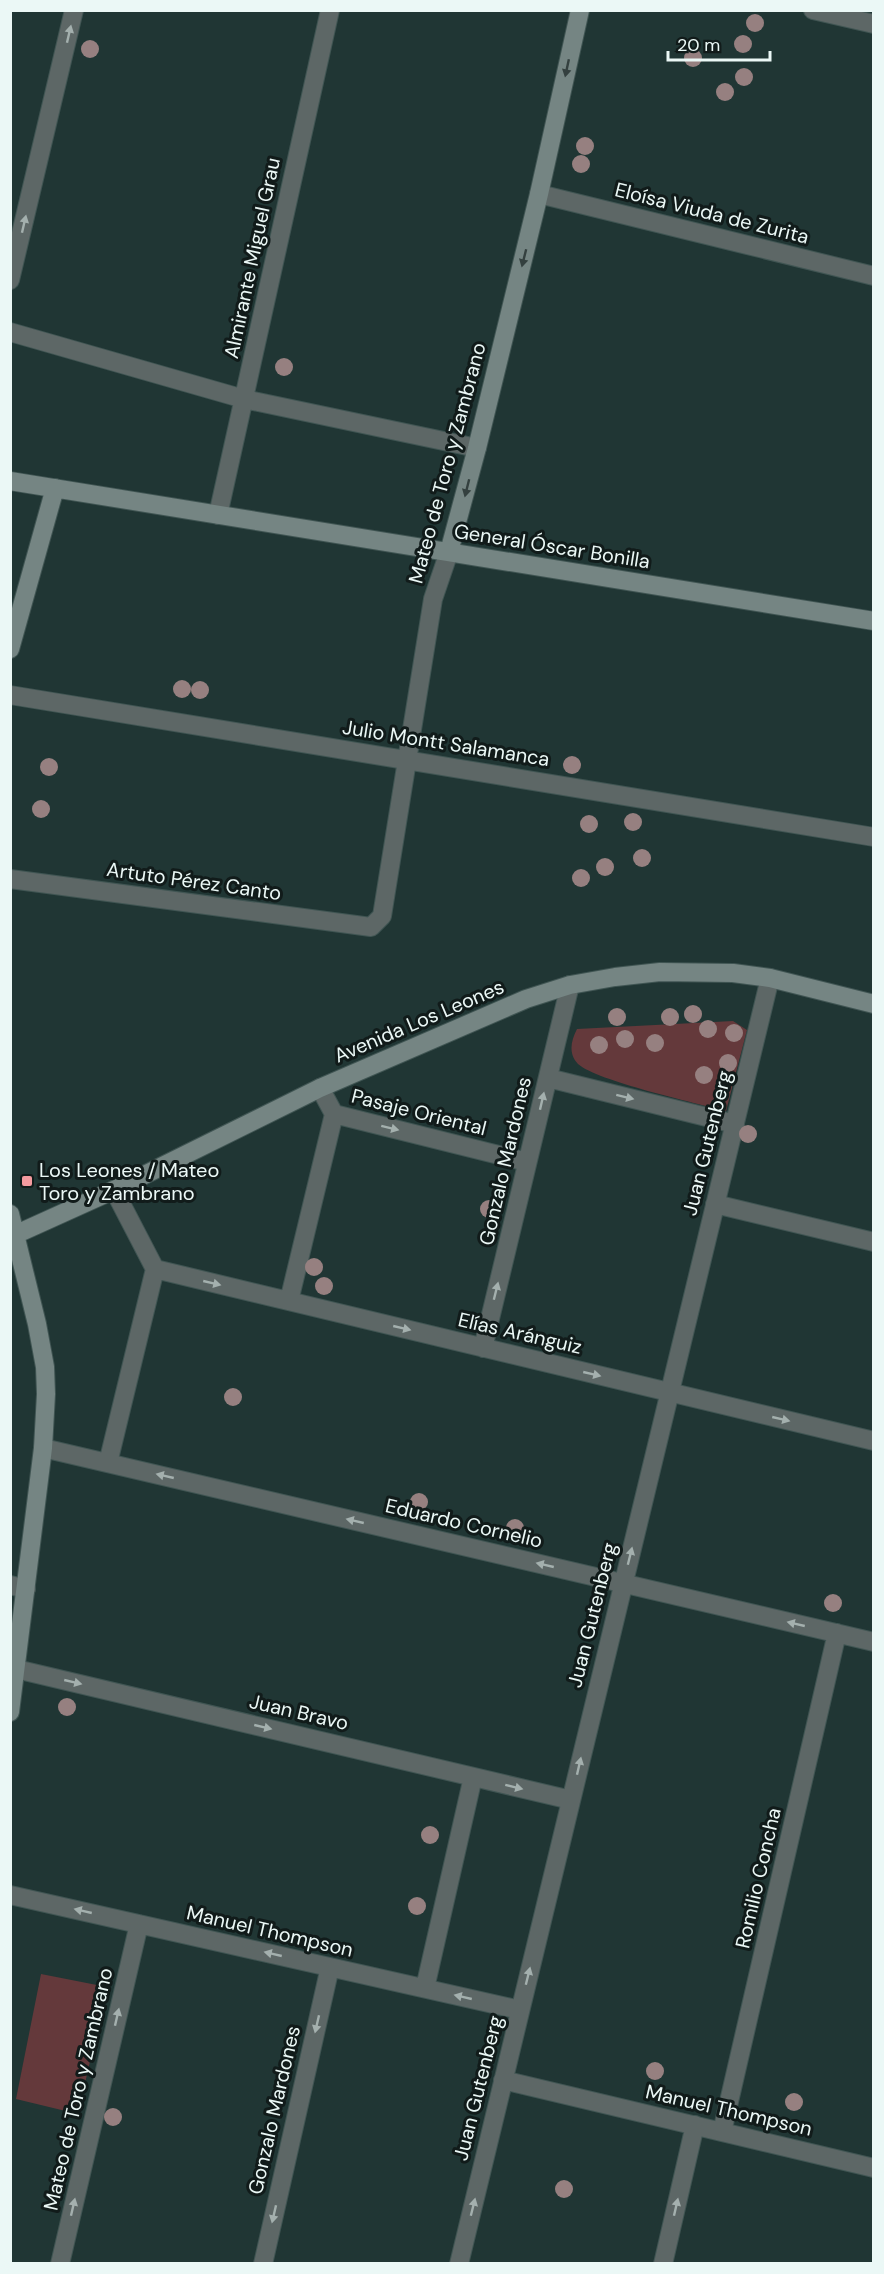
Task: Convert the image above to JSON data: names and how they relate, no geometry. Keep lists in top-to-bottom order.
{
  "streets": {
    "street": [
      "Eloísa Viuda de Zurita",
      "Almirante Miguel Grau",
      "Mateo de Toro y Zambrano",
      "General Óscar Bonilla",
      "Julio Montt Salamanca",
      "Artuto Pérez Canto",
      "Avenida Los Leones",
      "Pasaje Oriental",
      "Juan Gutenberg",
      "Gonzalo Mardones",
      "Elías Aránguiz",
      "Eduardo Cornelio",
      "Juan Bravo",
      "Romilio Concha",
      "Manuel Thompson"
    ]
  },
  "crossings": [
    ["Eloísa Viuda de Zurita", "Mateo de Toro y Zambrano"],
    ["Almirante Miguel Grau", "General Óscar Bonilla"],
    ["Mateo de Toro y Zambrano", "General Óscar Bonilla"],
    ["Mateo de Toro y Zambrano", "Julio Montt Salamanca"],
    ["Mateo de Toro y Zambrano", "Artuto Pérez Canto"],
    ["Mateo de Toro y Zambrano", "Manuel Thompson"],
    ["Avenida Los Leones", "Juan Gutenberg"],
    ["Avenida Los Leones", "Gonzalo Mardones"],
    ["Pasaje Oriental", "Gonzalo Mardones"],
    ["Juan Gutenberg", "Elías Aránguiz"],
    ["Juan Gutenberg", "Eduardo Cornelio"],
    ["Juan Gutenberg", "Juan Bravo"],
    ["Juan Gutenberg", "Manuel Thompson"],
    ["Gonzalo Mardones", "Elías Aránguiz"],
    ["Gonzalo Mardones", "Manuel Thompson"],
    ["Eduardo Cornelio", "Romilio Concha"],
    ["Romilio Concha", "Manuel Thompson"]
  ],
  "one_way": [
    "Pasaje Oriental",
    "Juan Gutenberg",
    "Elías Aránguiz",
    "Eduardo Cornelio",
    "Juan Bravo",
    "Manuel Thompson"
  ],
  "places": {
    "transit": ["Los Leones / Mateo Toro y Zambrano"]
  },
  "scale_bar": "20 m"
}
